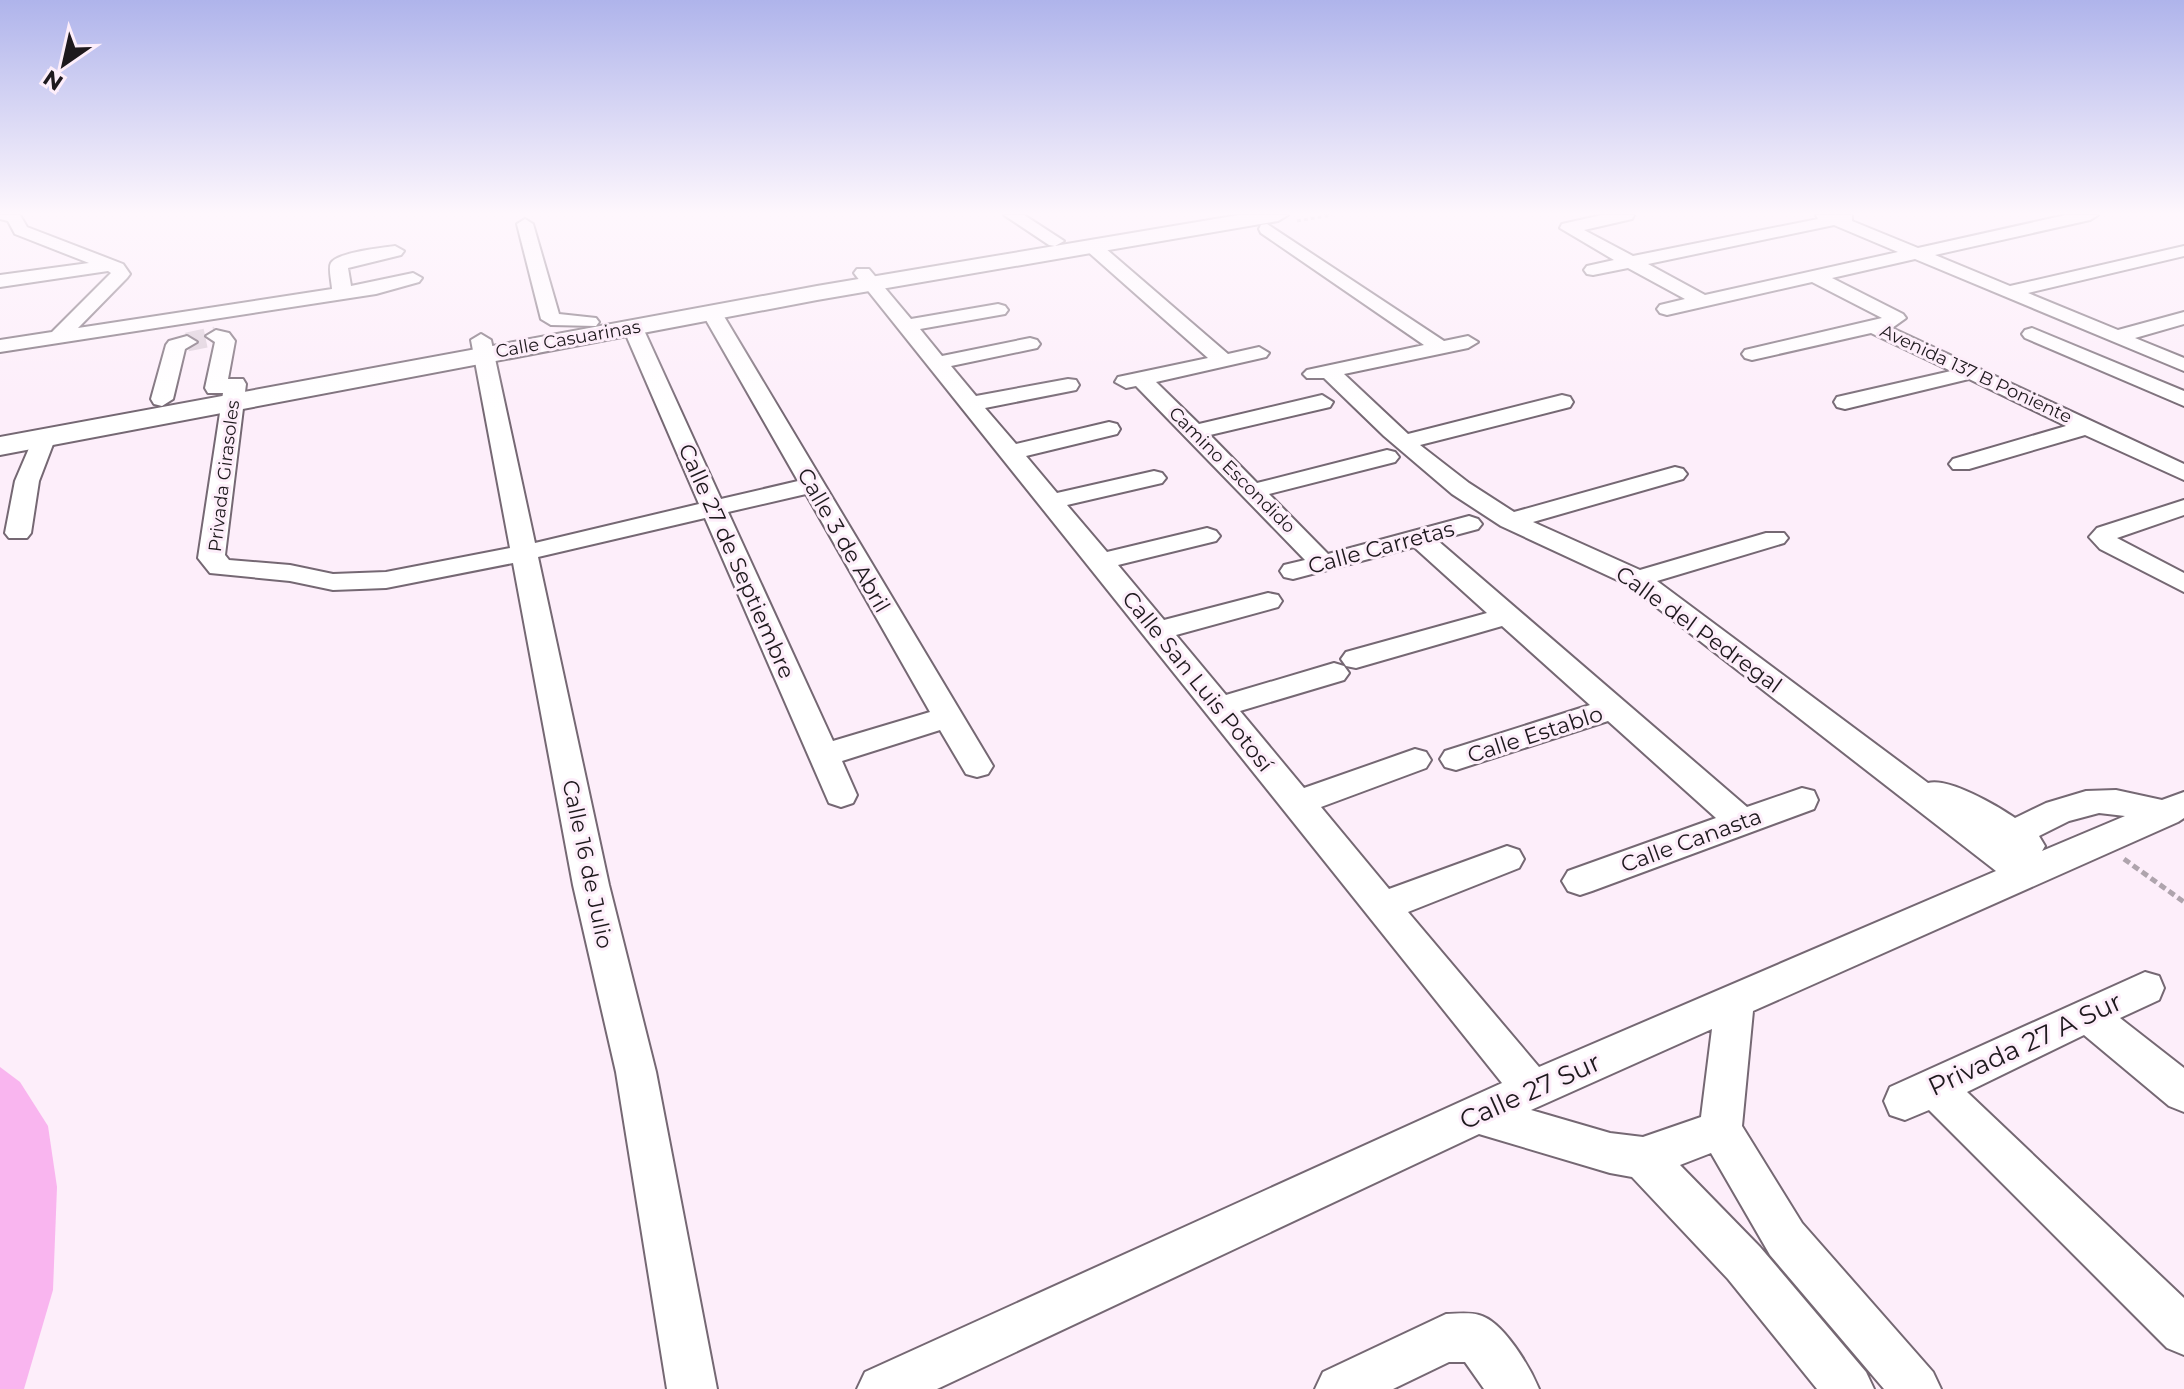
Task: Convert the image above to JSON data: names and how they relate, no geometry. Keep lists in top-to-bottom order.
{
  "streets": {
    "main road": ["Calle Casuarinas"],
    "street": [
      "Avenida 137 B Poniente",
      "Camino Escondido",
      "Privada Girasoles",
      "Calle 3 de Abril",
      "Calle Carretas",
      "Calle 27 de Septiembre",
      "Calle del Pedregal",
      "Calle San Luis Potosí",
      "Calle Establo",
      "Calle Canasta",
      "Calle 16 de Julio",
      "Privada 27 A Sur",
      "Calle 27 Sur"
    ]
  },
  "crossings": [
    ["Calle Casuarinas", "Privada Girasoles"],
    ["Calle Casuarinas", "Calle 3 de Abril"],
    ["Calle Casuarinas", "Calle 27 de Septiembre"],
    ["Calle Casuarinas", "Calle 16 de Julio"],
    ["Camino Escondido", "Calle Carretas"],
    ["Privada Girasoles", "Calle 16 de Julio"],
    ["Calle del Pedregal", "Calle 27 Sur"],
    ["Calle San Luis Potosí", "Calle 27 Sur"]
  ],
  "north": "bottom left"
}
